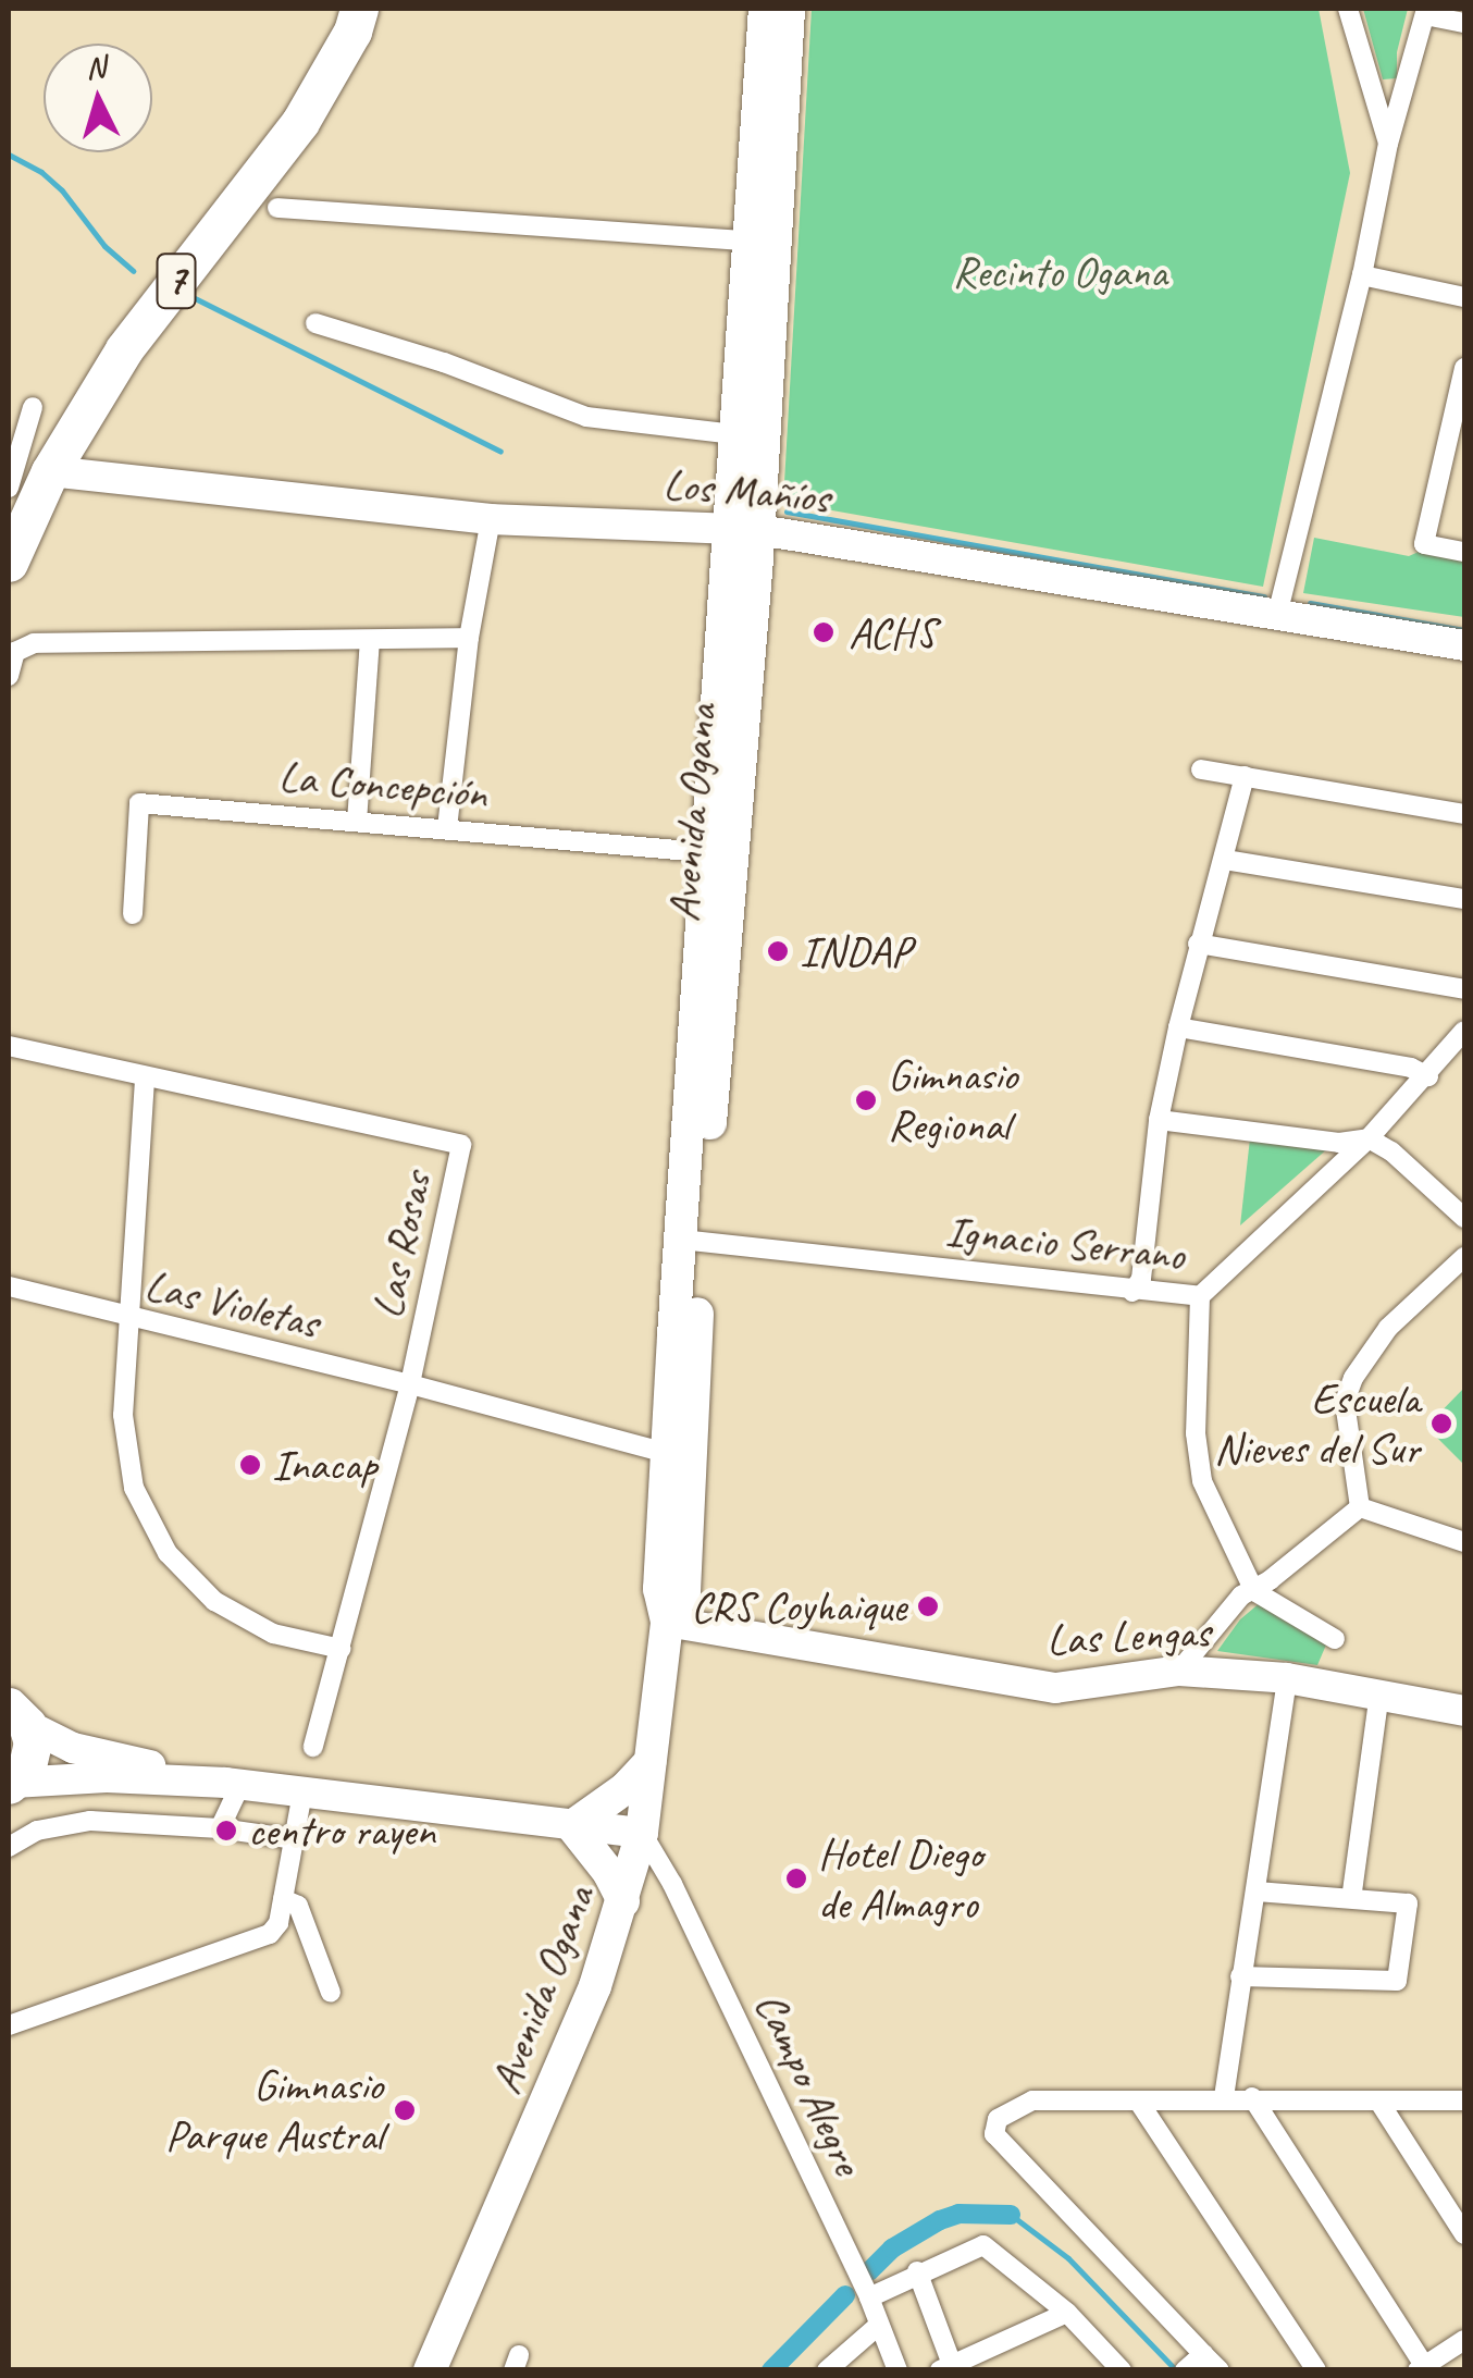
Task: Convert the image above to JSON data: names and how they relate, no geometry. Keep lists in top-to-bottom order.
{
  "streets": {
    "highway": ["7"],
    "main road": ["Avenida Ogana"],
    "street": [
      "Los Mañíos",
      "La Concepción",
      "Ignacio Serrano",
      "Las Rosas",
      "Las Violetas",
      "Las Lengas",
      "Campo Alegre"
    ]
  },
  "crossings": [
    ["7", "Los Mañíos"],
    ["Los Mañíos", "Avenida Ogana"],
    ["La Concepción", "Avenida Ogana"],
    ["Avenida Ogana", "Ignacio Serrano"],
    ["Avenida Ogana", "Las Violetas"],
    ["Avenida Ogana", "Las Lengas"],
    ["Avenida Ogana", "Campo Alegre"],
    ["Las Rosas", "Las Violetas"]
  ],
  "parks": ["Recinto Ogana"],
  "places": [
    "ACHS",
    "INDAP",
    "Gimnasio Regional",
    "Escuela Nieves del Sur",
    "Inacap",
    "CRS Coyhaique",
    "centro rayen",
    "Hotel Diego de Almagro",
    "Gimnasio Parque Austral"
  ],
  "north": "top"
}
